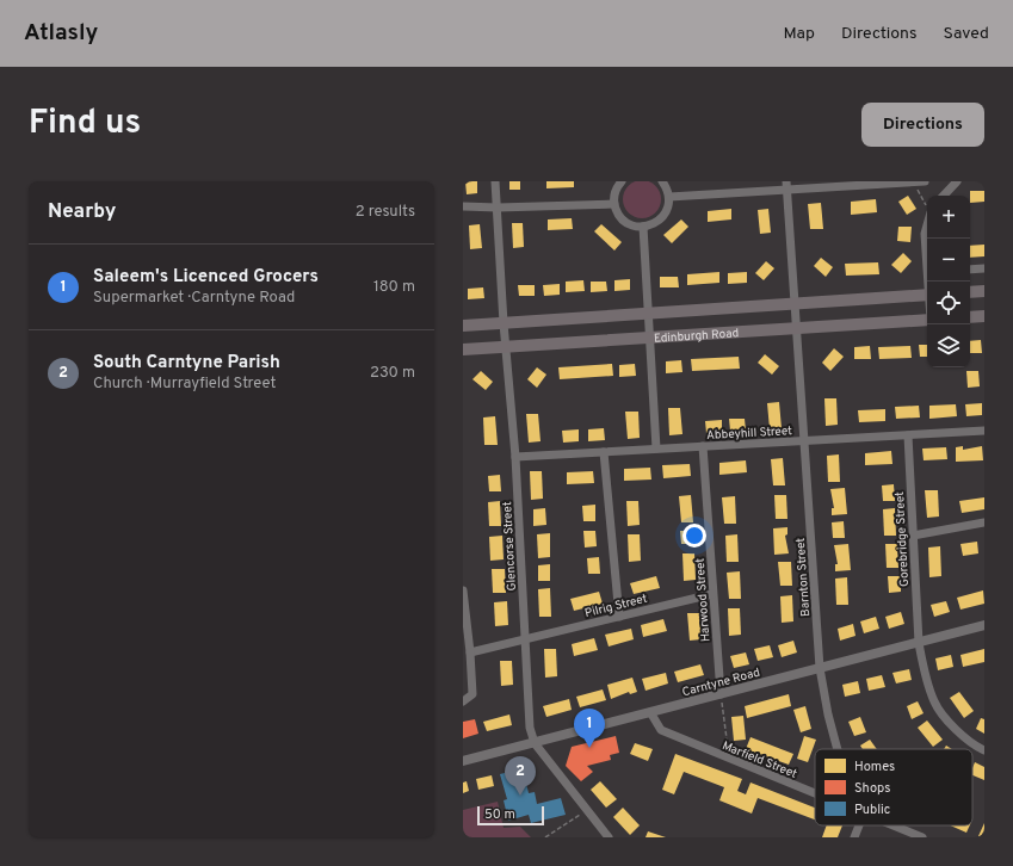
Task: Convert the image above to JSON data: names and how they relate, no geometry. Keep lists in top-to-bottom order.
{
  "streets": {
    "main road": ["Edinburgh Road"],
    "street": [
      "Abbeyhill Street",
      "Gorebridge Street",
      "Glencorse Street",
      "Barnton Street",
      "Harwood Street",
      "Pilrig Street",
      "Carntyne Road",
      "Marfield Street"
    ]
  },
  "crossings": [
    ["Edinburgh Road", "Glencorse Street"],
    ["Edinburgh Road", "Barnton Street"],
    ["Abbeyhill Street", "Gorebridge Street"],
    ["Abbeyhill Street", "Glencorse Street"],
    ["Abbeyhill Street", "Barnton Street"],
    ["Abbeyhill Street", "Harwood Street"],
    ["Gorebridge Street", "Carntyne Road"],
    ["Glencorse Street", "Pilrig Street"],
    ["Glencorse Street", "Carntyne Road"],
    ["Barnton Street", "Carntyne Road"],
    ["Harwood Street", "Pilrig Street"],
    ["Harwood Street", "Carntyne Road"],
    ["Carntyne Road", "Marfield Street"]
  ],
  "legend": ["Homes", "Shops", "Public"],
  "scale_bar": "50 m",
  "page": {
    "header": "Atlasly",
    "nav": ["Map", "Directions", "Saved"],
    "title": "Find us",
    "buttons": "Directions",
    "heading": ["Nearby", "2 results"],
    "map_buttons": ["+", "−"],
    "list": [
      {
        "mark": "1",
        "name": "Saleem's Licenced Grocers",
        "note": "Supermarket · Carntyne Road",
        "value": "180 m"
      },
      {
        "mark": "2",
        "name": "South Carntyne Parish",
        "note": "Church · Murrayfield Street",
        "value": "230 m"
      }
    ],
    "pins": ["1", "2"],
    "scale": "50 m"
  }
}
